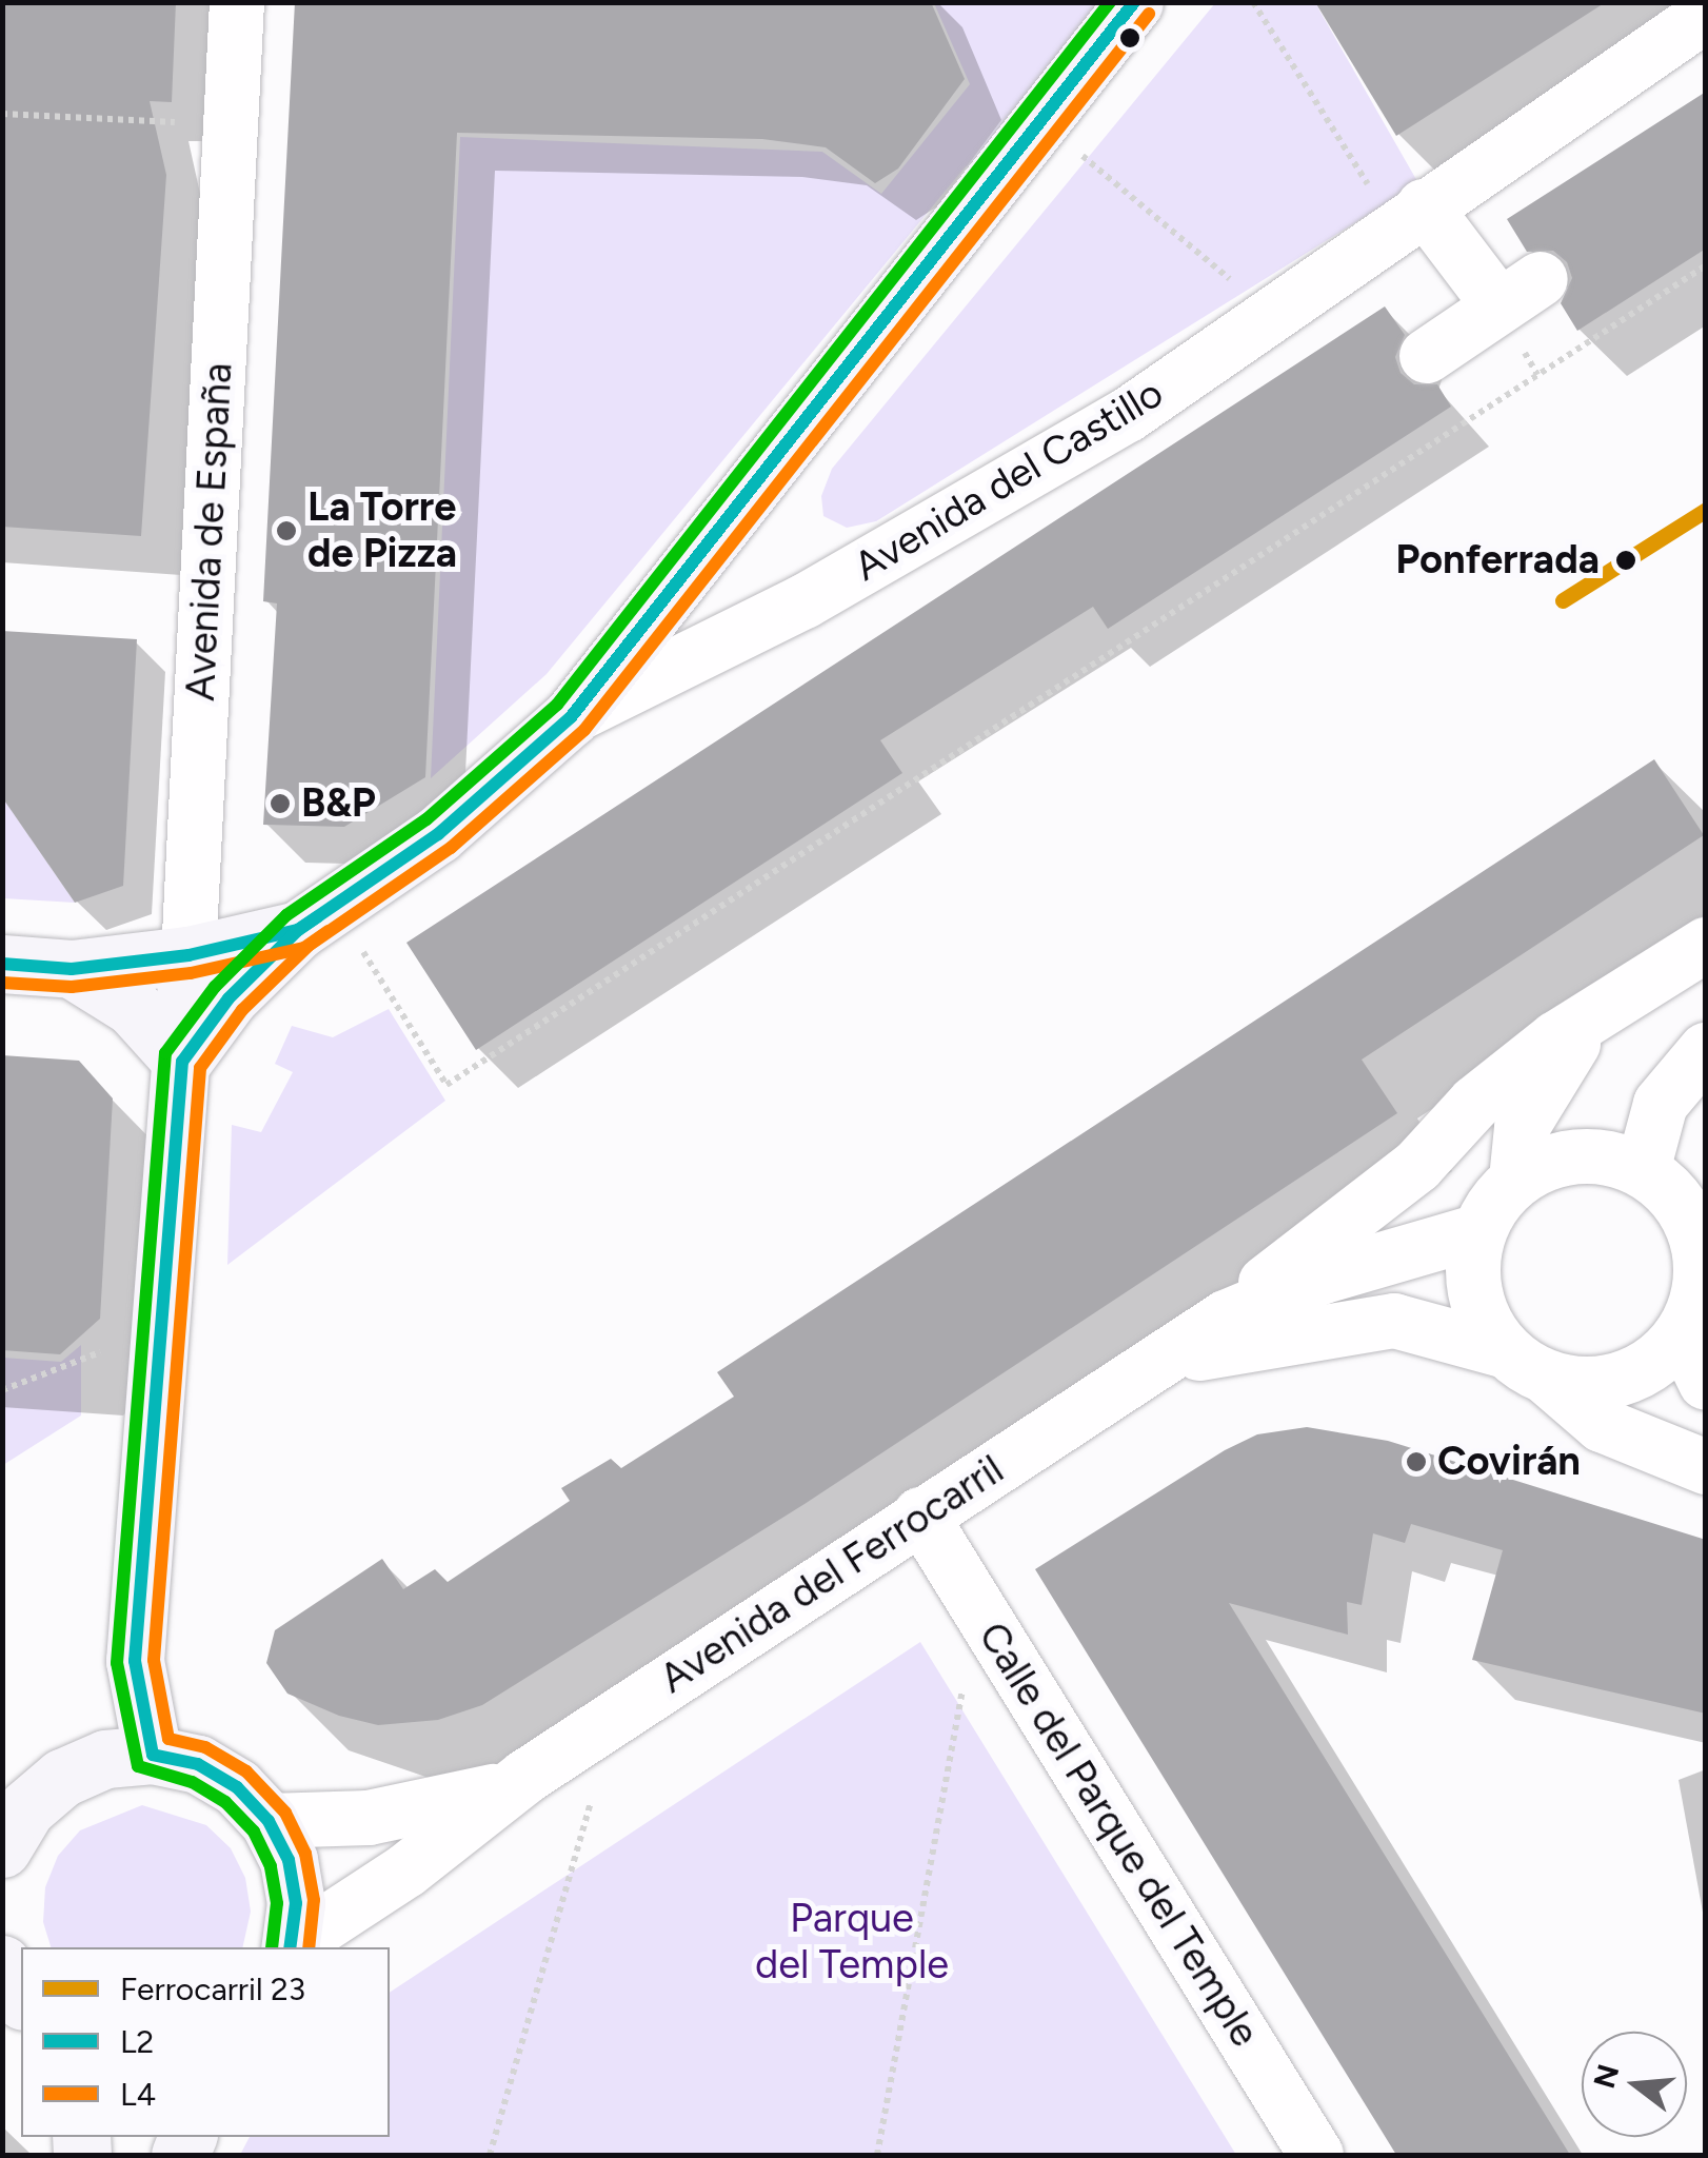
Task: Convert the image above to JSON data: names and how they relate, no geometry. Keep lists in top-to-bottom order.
{
  "streets": {
    "main road": ["Avenida del Castillo", "Avenida de España"],
    "street": ["Avenida del Ferrocarril", "Calle del Parque del Temple"]
  },
  "crossings": [
    ["Avenida del Castillo", "Avenida de España"],
    ["Avenida del Ferrocarril", "Calle del Parque del Temple"]
  ],
  "parks": ["Parque del Temple"],
  "places": [
    "La Torre de Pizza",
    "Ponferrada",
    "B&P",
    "Covirán"
  ],
  "lines": ["transit line L2", "transit line L4", "rail line 23"],
  "legend": ["Ferrocarril 23", "L2", "L4"],
  "north": "left"
}
